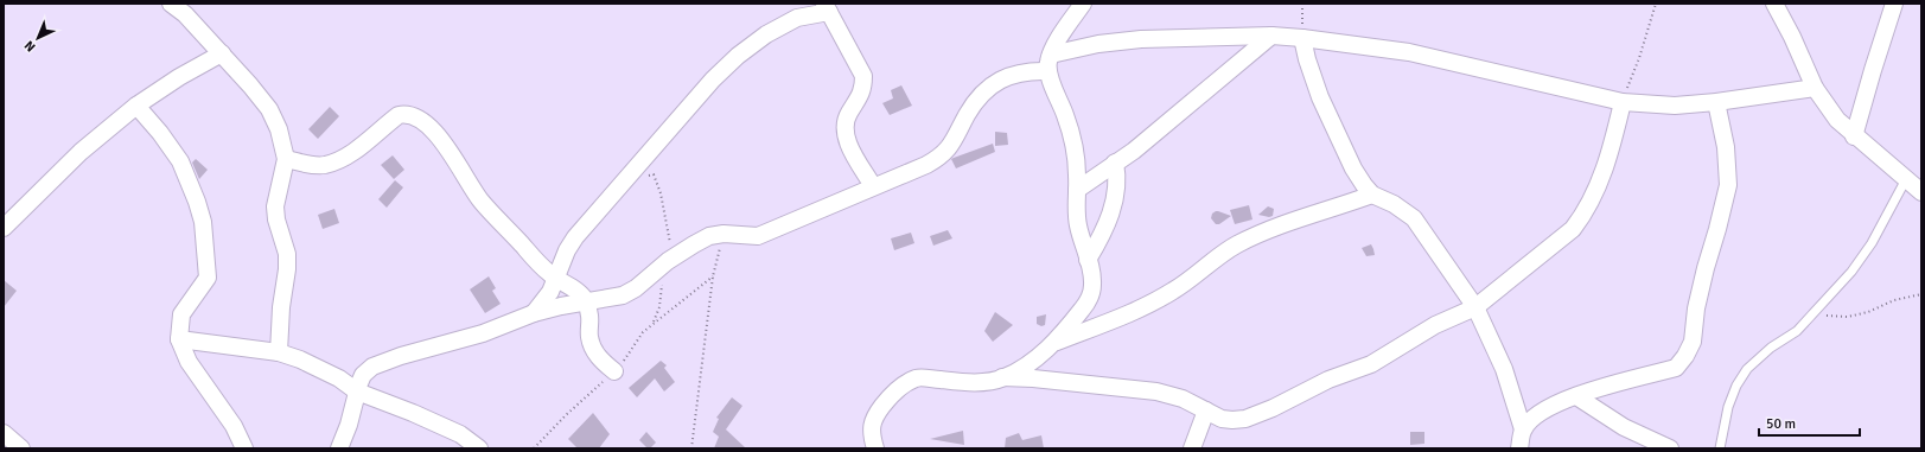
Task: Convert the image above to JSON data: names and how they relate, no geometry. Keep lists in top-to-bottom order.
{
  "scale_bar": "50 m",
  "north": "bottom left"
}
